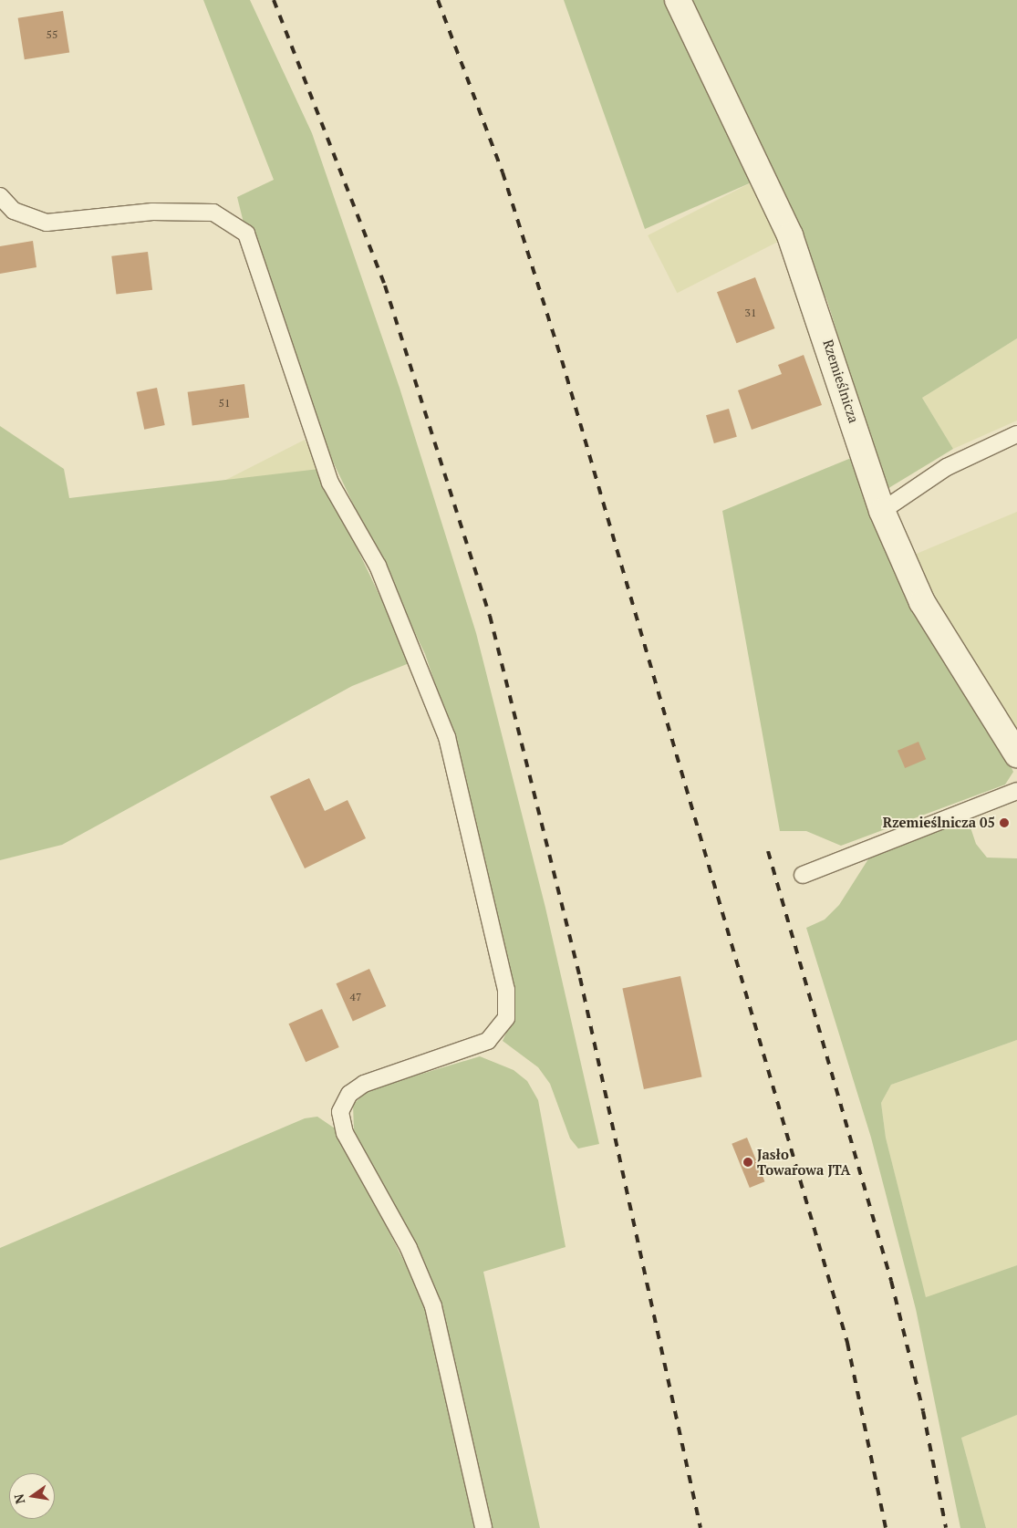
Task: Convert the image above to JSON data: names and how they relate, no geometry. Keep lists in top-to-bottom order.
{
  "streets": {
    "street": ["Rzemieślnicza"]
  },
  "places": ["Rzemieślnicza 05", "Jasło Towarowa JTA"],
  "house_numbers": [
    "55",
    "31",
    "51",
    "47"
  ],
  "north": "left"
}
